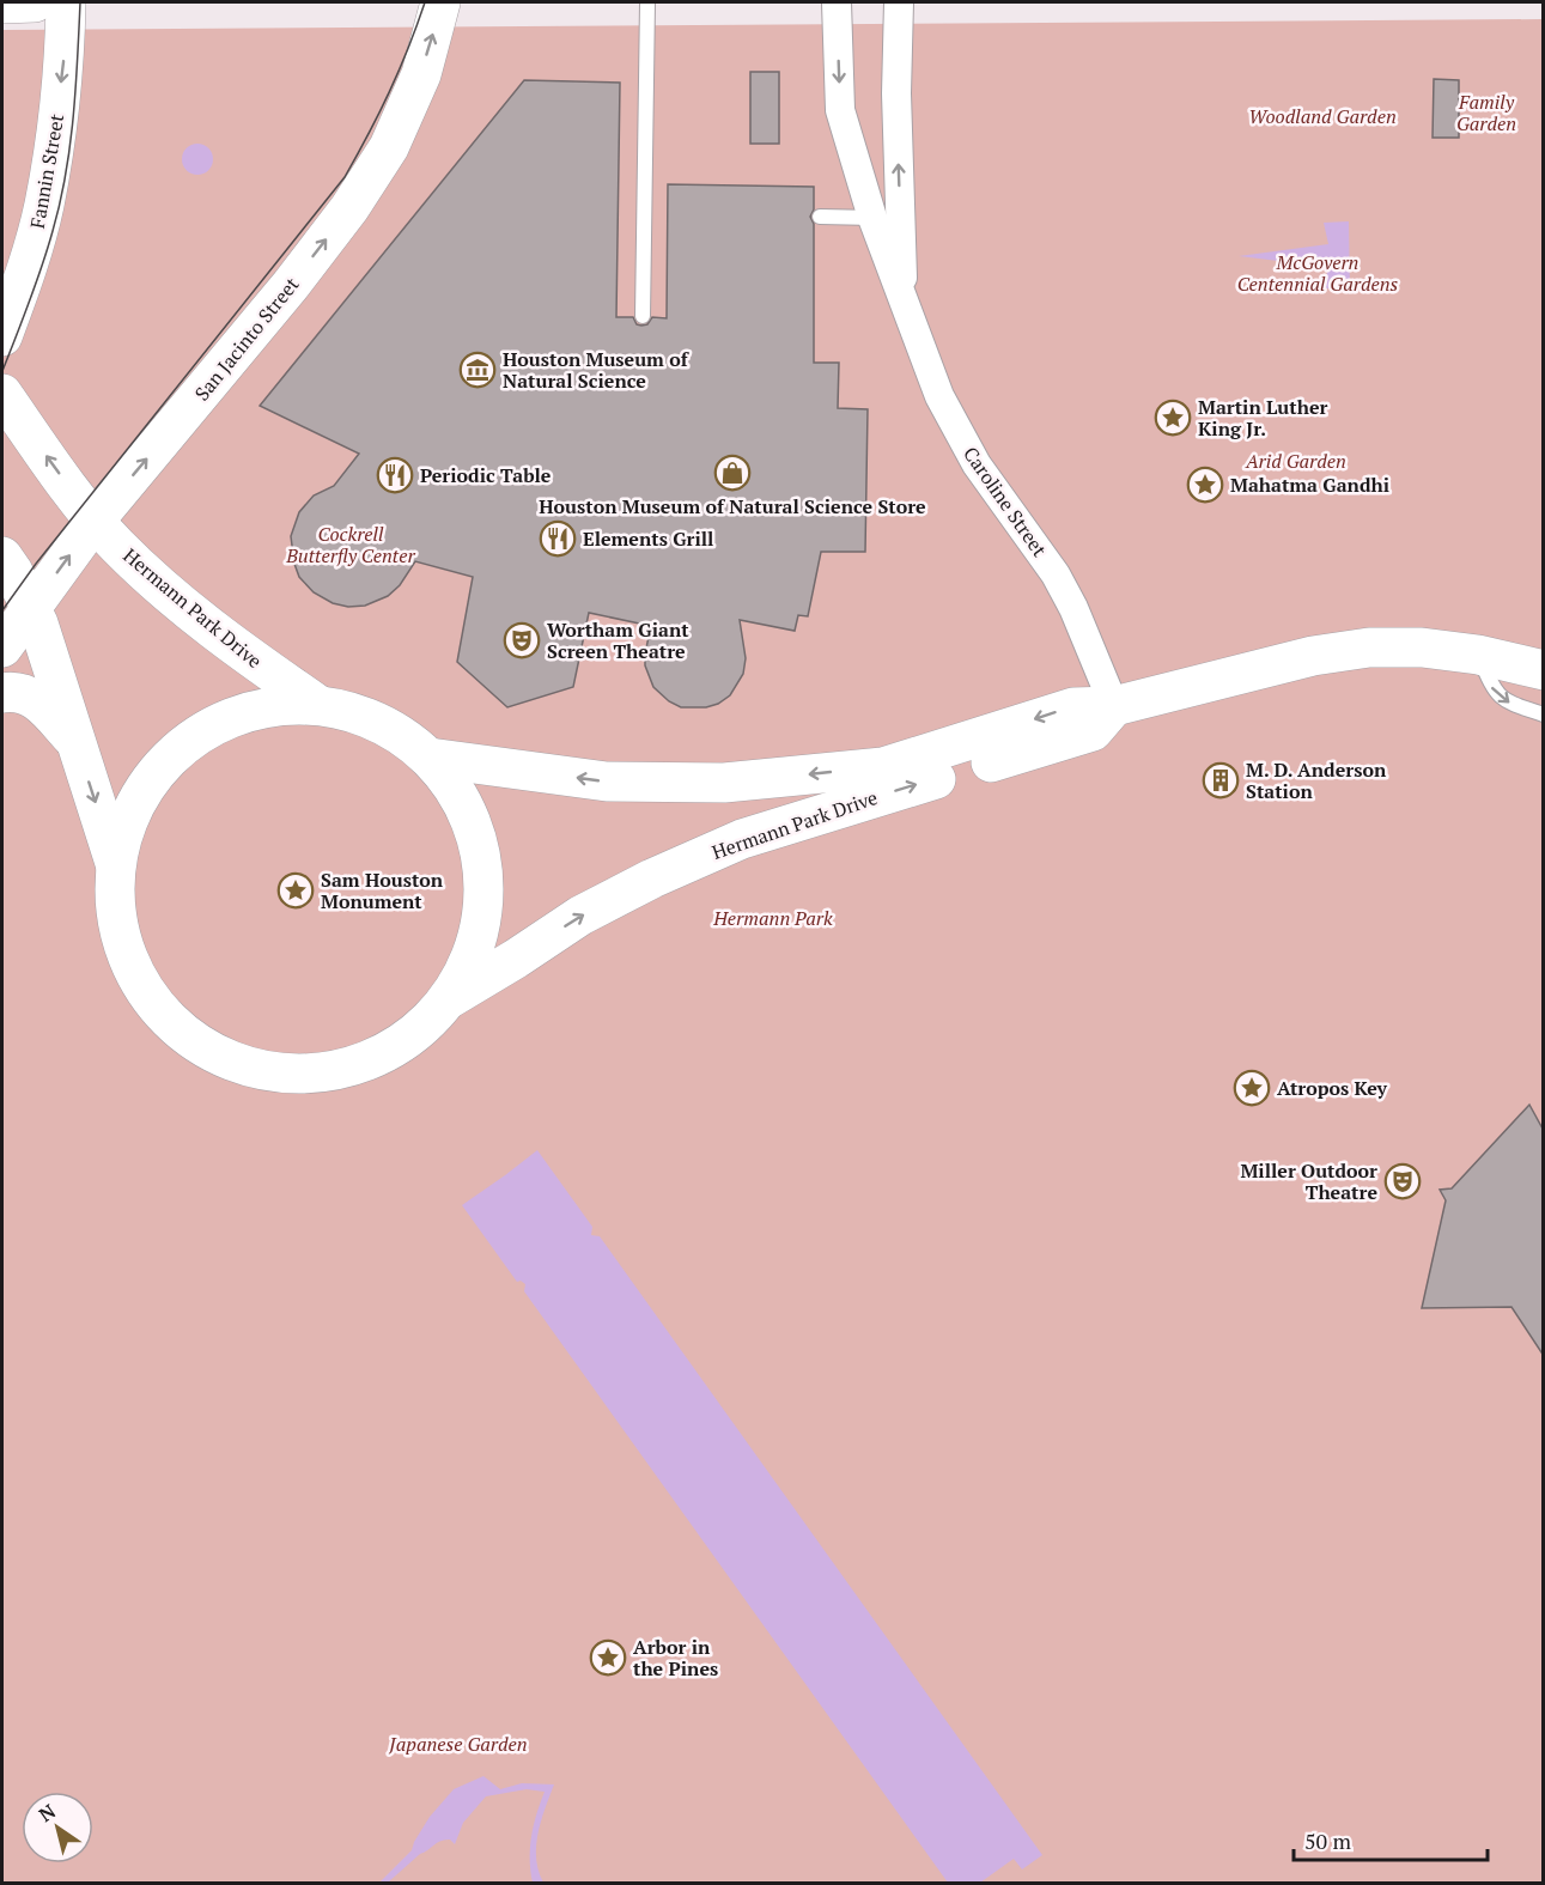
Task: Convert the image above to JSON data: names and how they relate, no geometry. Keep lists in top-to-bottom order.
{
  "streets": {
    "street": [
      "Fannin Street",
      "San Jacinto Street",
      "Caroline Street",
      "Hermann Park Drive"
    ]
  },
  "crossings": [
    ["San Jacinto Street", "Hermann Park Drive"],
    ["Caroline Street", "Hermann Park Drive"]
  ],
  "one_way": ["Fannin Street", "San Jacinto Street"],
  "parks": [
    "Family Garden",
    "Woodland Garden",
    "McGovern Centennial Gardens",
    "Arid Garden",
    "Cockrell Butterfly Center",
    "Hermann Park",
    "Japanese Garden"
  ],
  "places": {
    "museum": ["Houston Museum of Natural Science"],
    "place": [
      "Martin Luther King Jr.",
      "Mahatma Gandhi",
      "Sam Houston Monument",
      "Atropos Key",
      "Arbor in the Pines"
    ],
    "shop": ["Houston Museum of Natural Science Store"],
    "restaurant": ["Periodic Table", "Elements Grill"],
    "theatre": ["Wortham Giant Screen Theatre", "Miller Outdoor Theatre"],
    "building": ["M. D. Anderson Station"]
  },
  "scale_bar": "50 m",
  "north": "top left"
}
